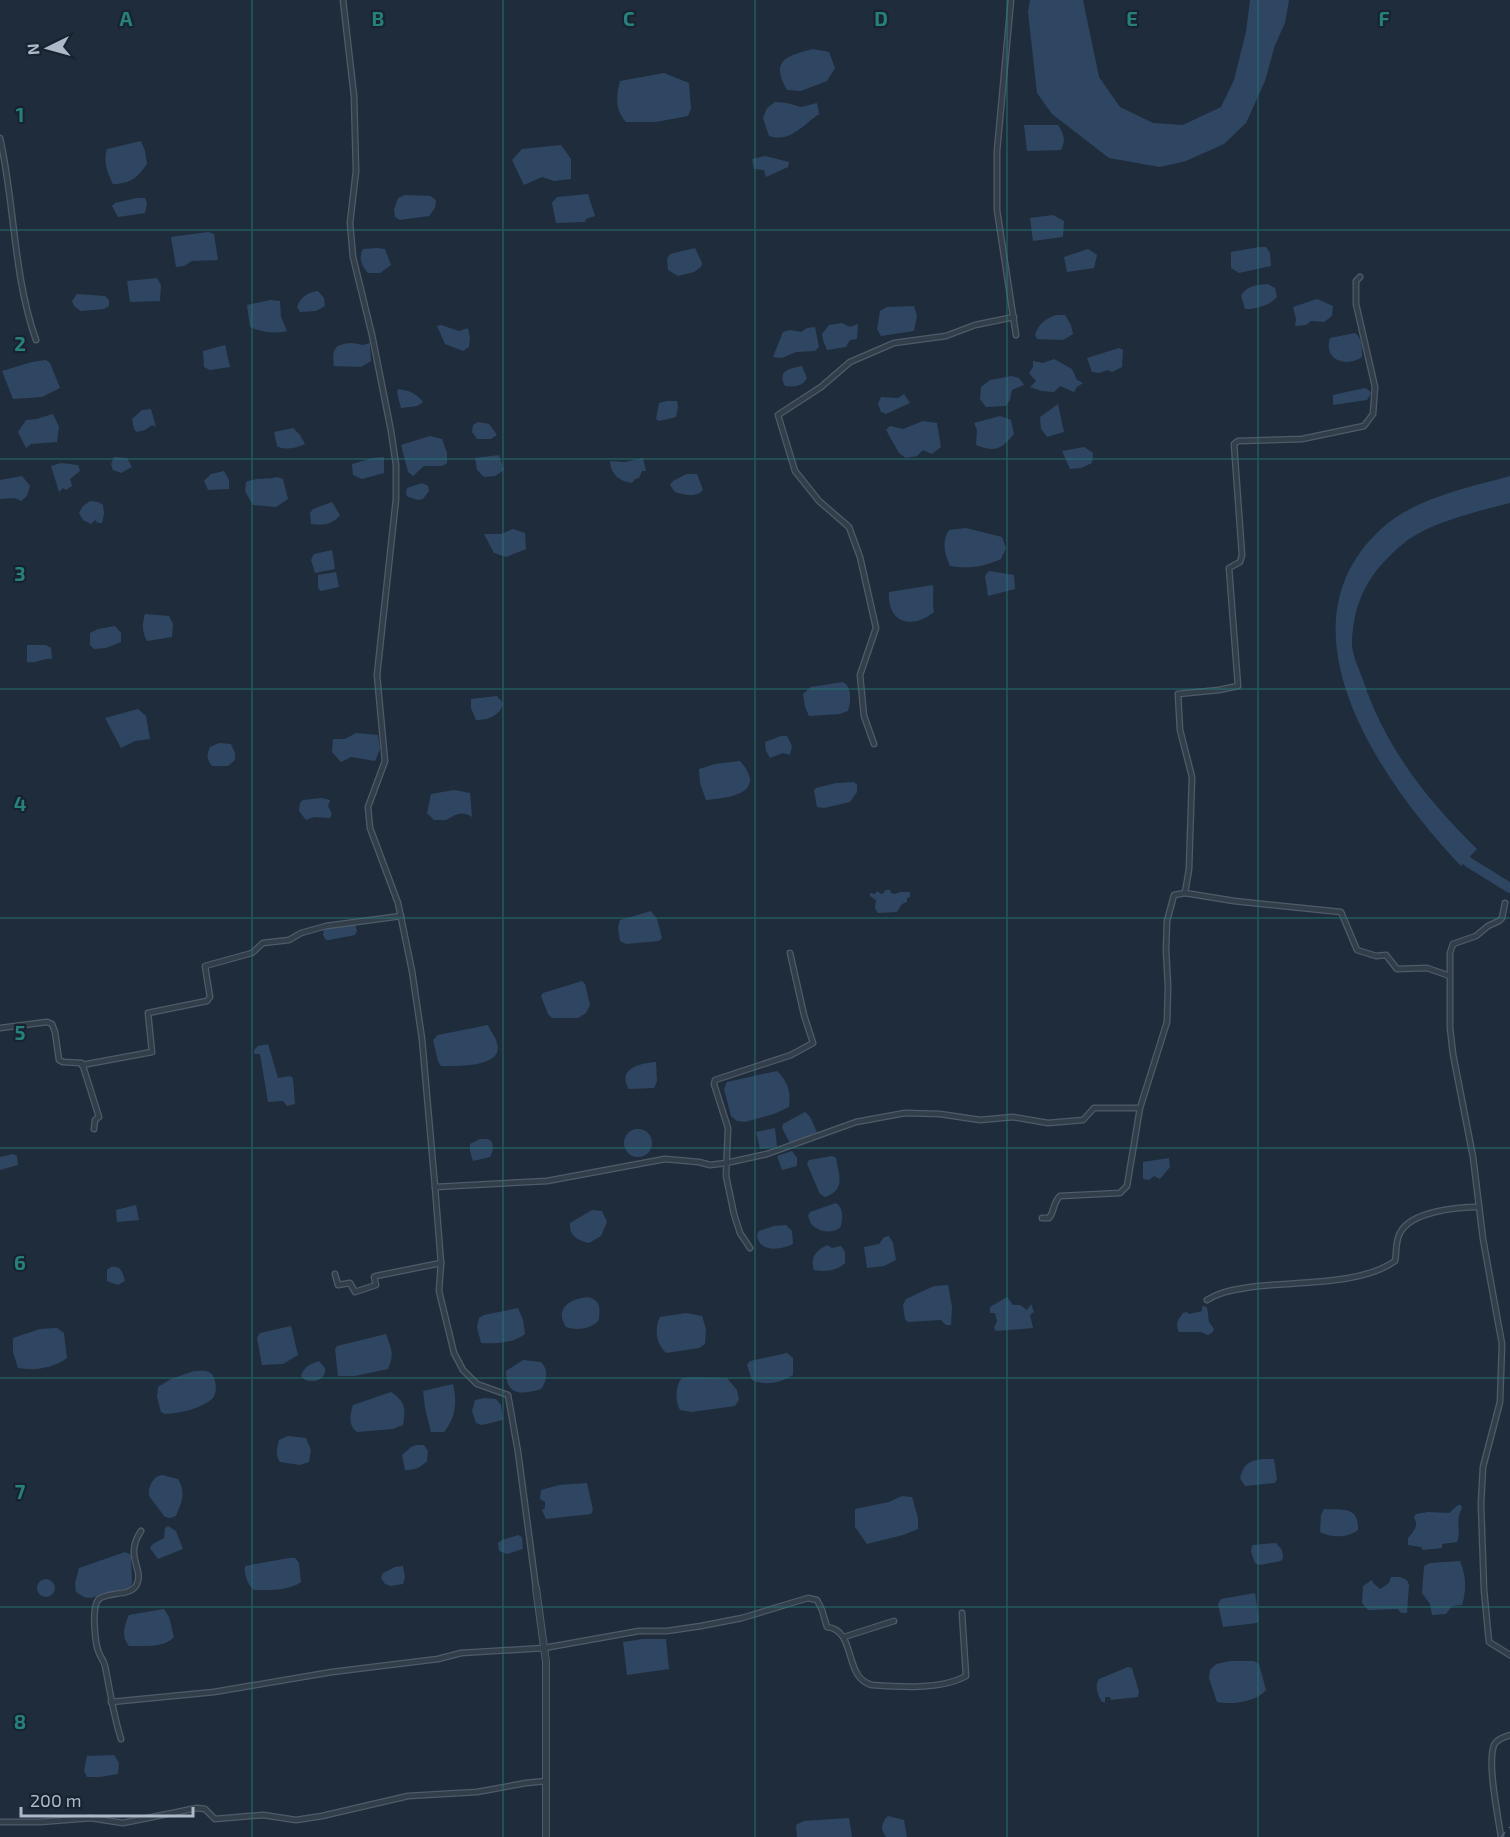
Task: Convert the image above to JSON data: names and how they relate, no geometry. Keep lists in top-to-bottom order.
{
  "scale_bar": "200 m",
  "north": "left",
  "grid": {
    "columns": [
      "A",
      "B",
      "C",
      "D",
      "E",
      "F"
    ],
    "rows": [
      "1",
      "2",
      "3",
      "4",
      "5",
      "6",
      "7",
      "8"
    ]
  }
}
